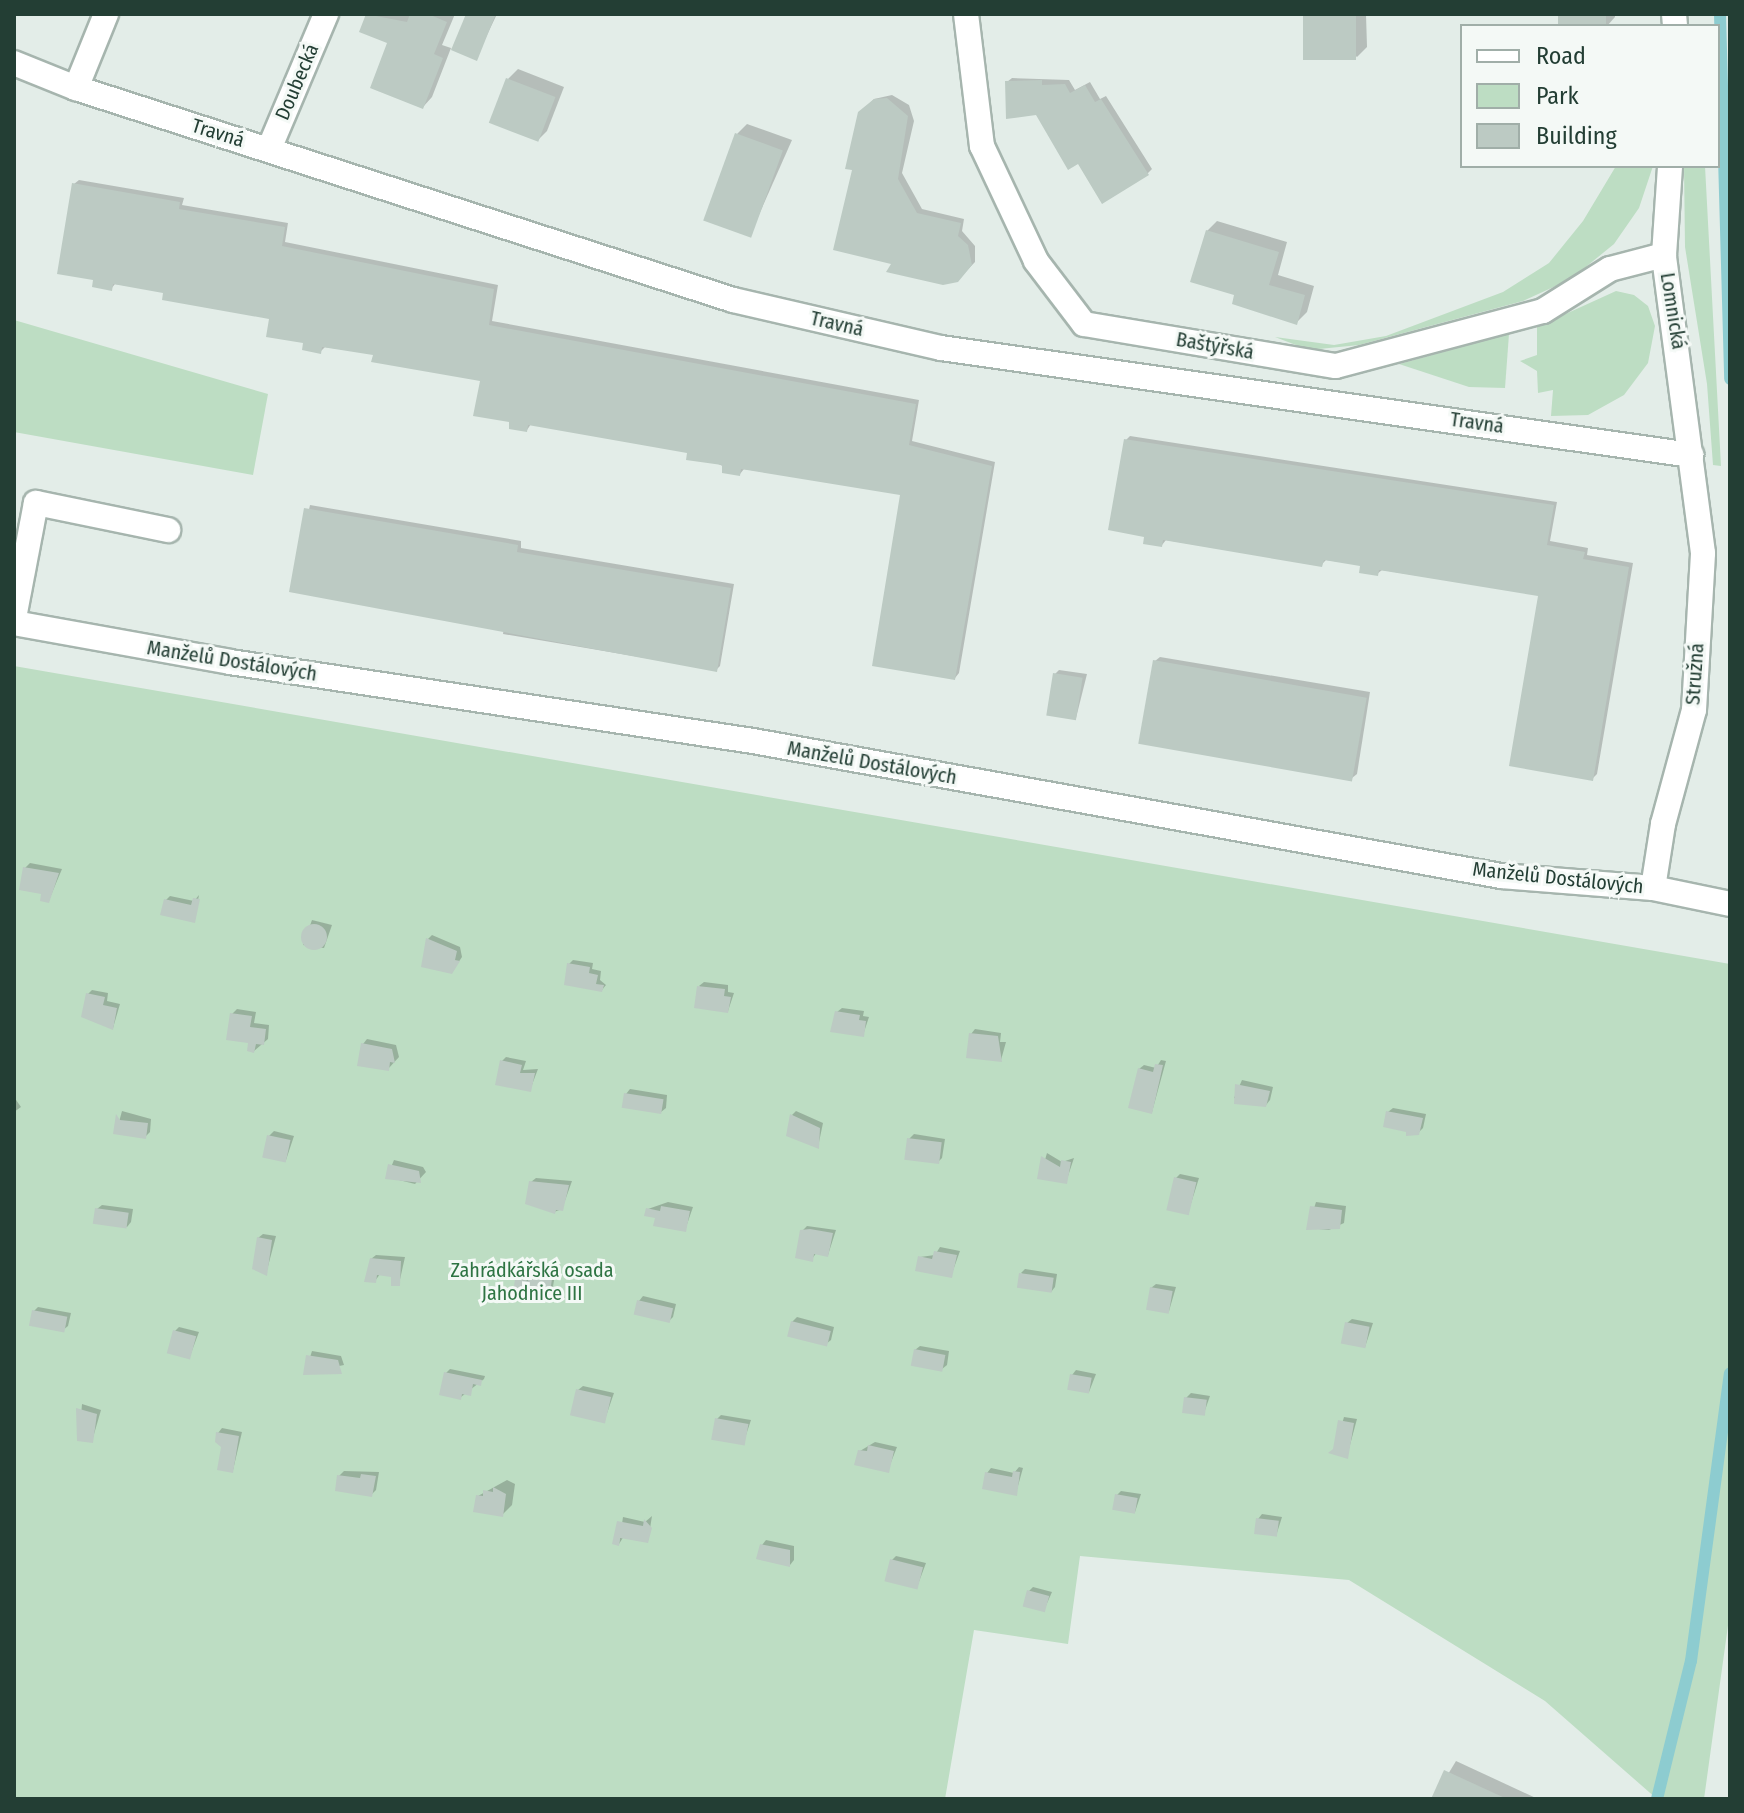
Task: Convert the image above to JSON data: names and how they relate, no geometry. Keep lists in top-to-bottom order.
{
  "streets": {
    "street": [
      "Doubecká",
      "Travná",
      "Lomnická",
      "Baštýřská",
      "Manželů Dostálových",
      "Stružná"
    ]
  },
  "crossings": [
    ["Doubecká", "Travná"],
    ["Travná", "Lomnická"],
    ["Travná", "Stružná"],
    ["Lomnická", "Baštýřská"],
    ["Lomnická", "Stružná"],
    ["Manželů Dostálových", "Stružná"]
  ],
  "parks": ["Zahrádkářská osada Jahodnice III"],
  "legend": ["Road", "Park", "Building"]
}
